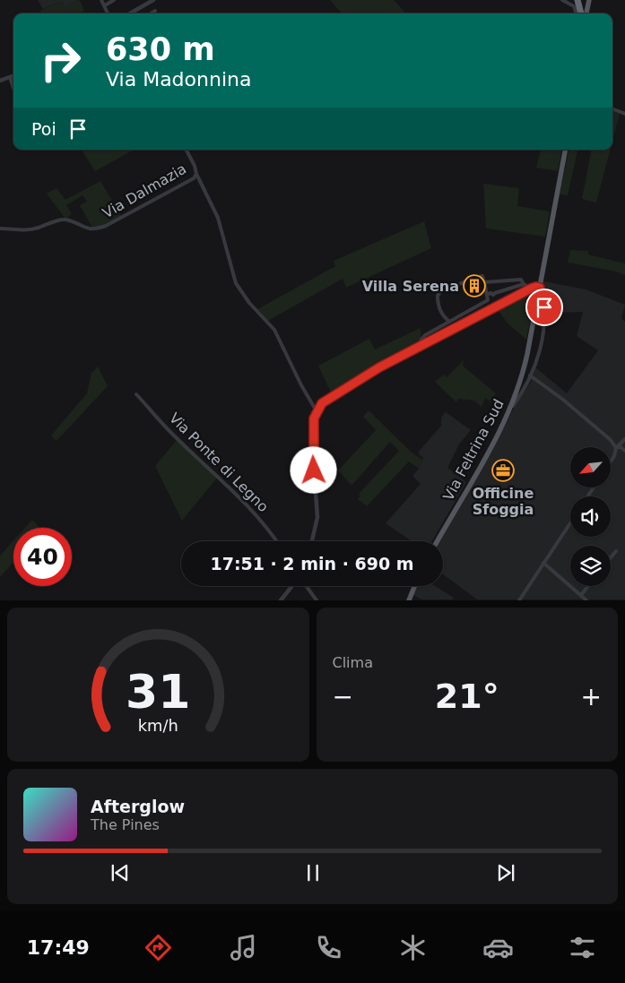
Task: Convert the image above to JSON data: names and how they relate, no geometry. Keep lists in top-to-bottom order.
{
  "streets": {
    "main road": ["Via Feltrina Sud"],
    "street": ["Via Dalmazia", "Via Ponte di Legno"]
  },
  "places": {
    "building": ["Villa Serena"],
    "office": ["Officine Sfoggia"]
  },
  "north": "bottom left",
  "page": {
    "turn": ["630 m", "Via Madonnina"],
    "then": "Poi",
    "limit": "40",
    "trip": "17:51 · 2 min · 690 m",
    "tile": "Clima",
    "heat": ["−", "21°", "+"],
    "song": ["Afterglow", "The Pines"],
    "tabs": "17:49",
    "gauge": ["31", "km/h"]
  }
}
